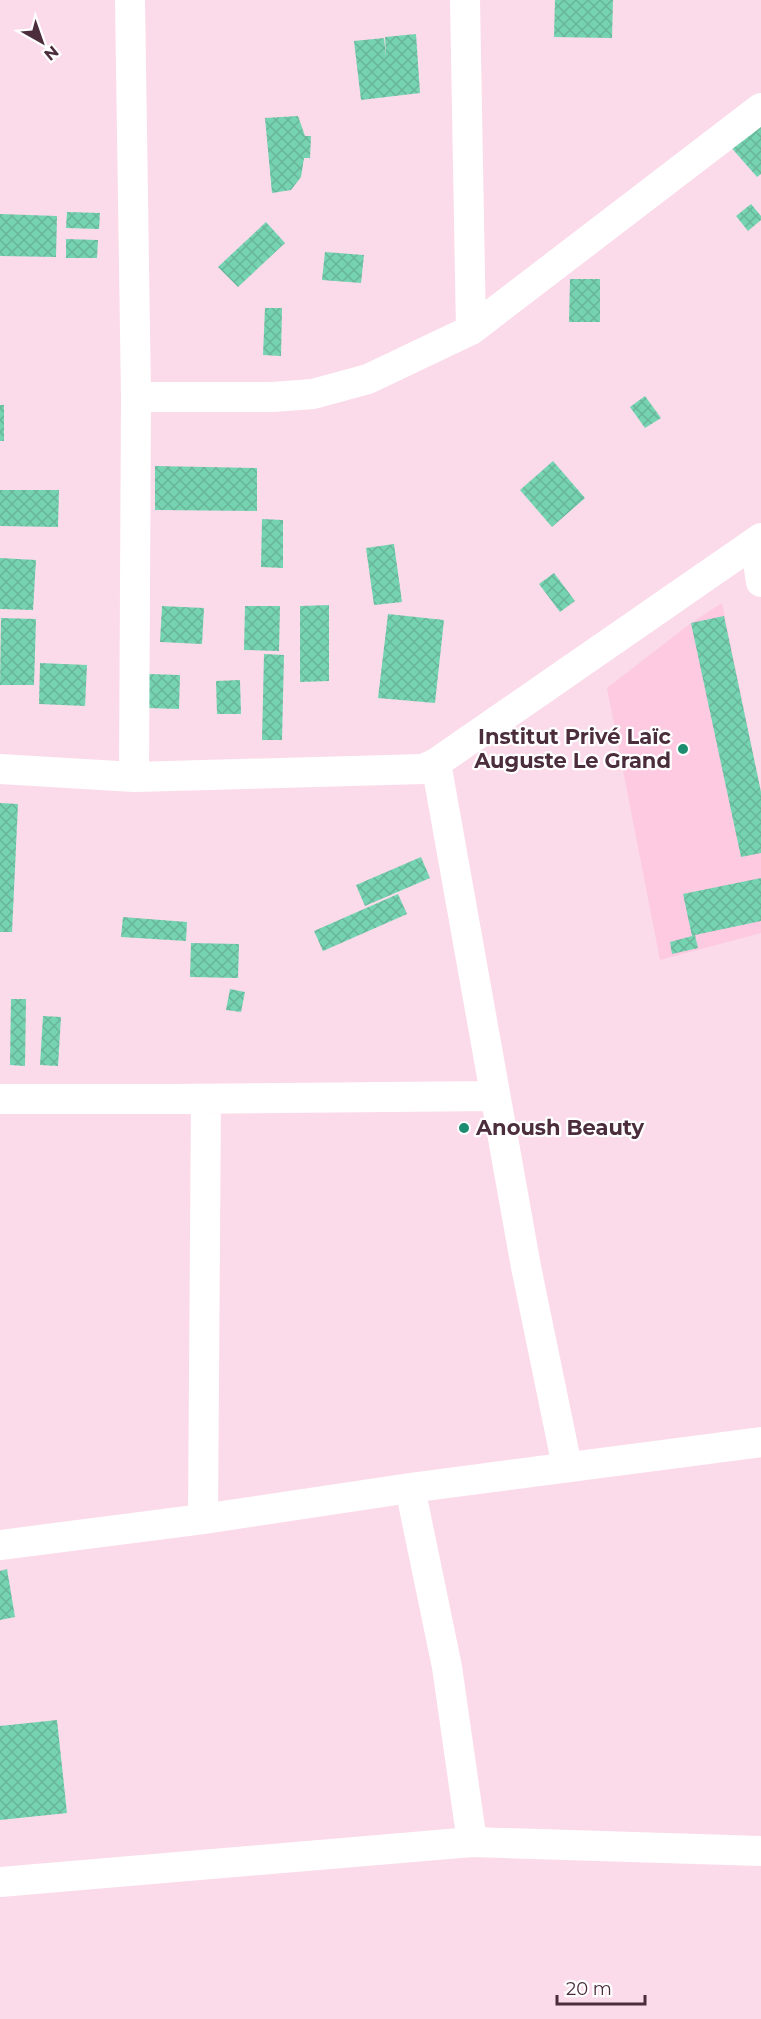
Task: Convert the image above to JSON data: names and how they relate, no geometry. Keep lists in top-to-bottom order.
{
  "places": ["Institut Privé Laïc Auguste Le Grand", "Anoush Beauty"],
  "scale_bar": "20 m",
  "north": "bottom right"
}
